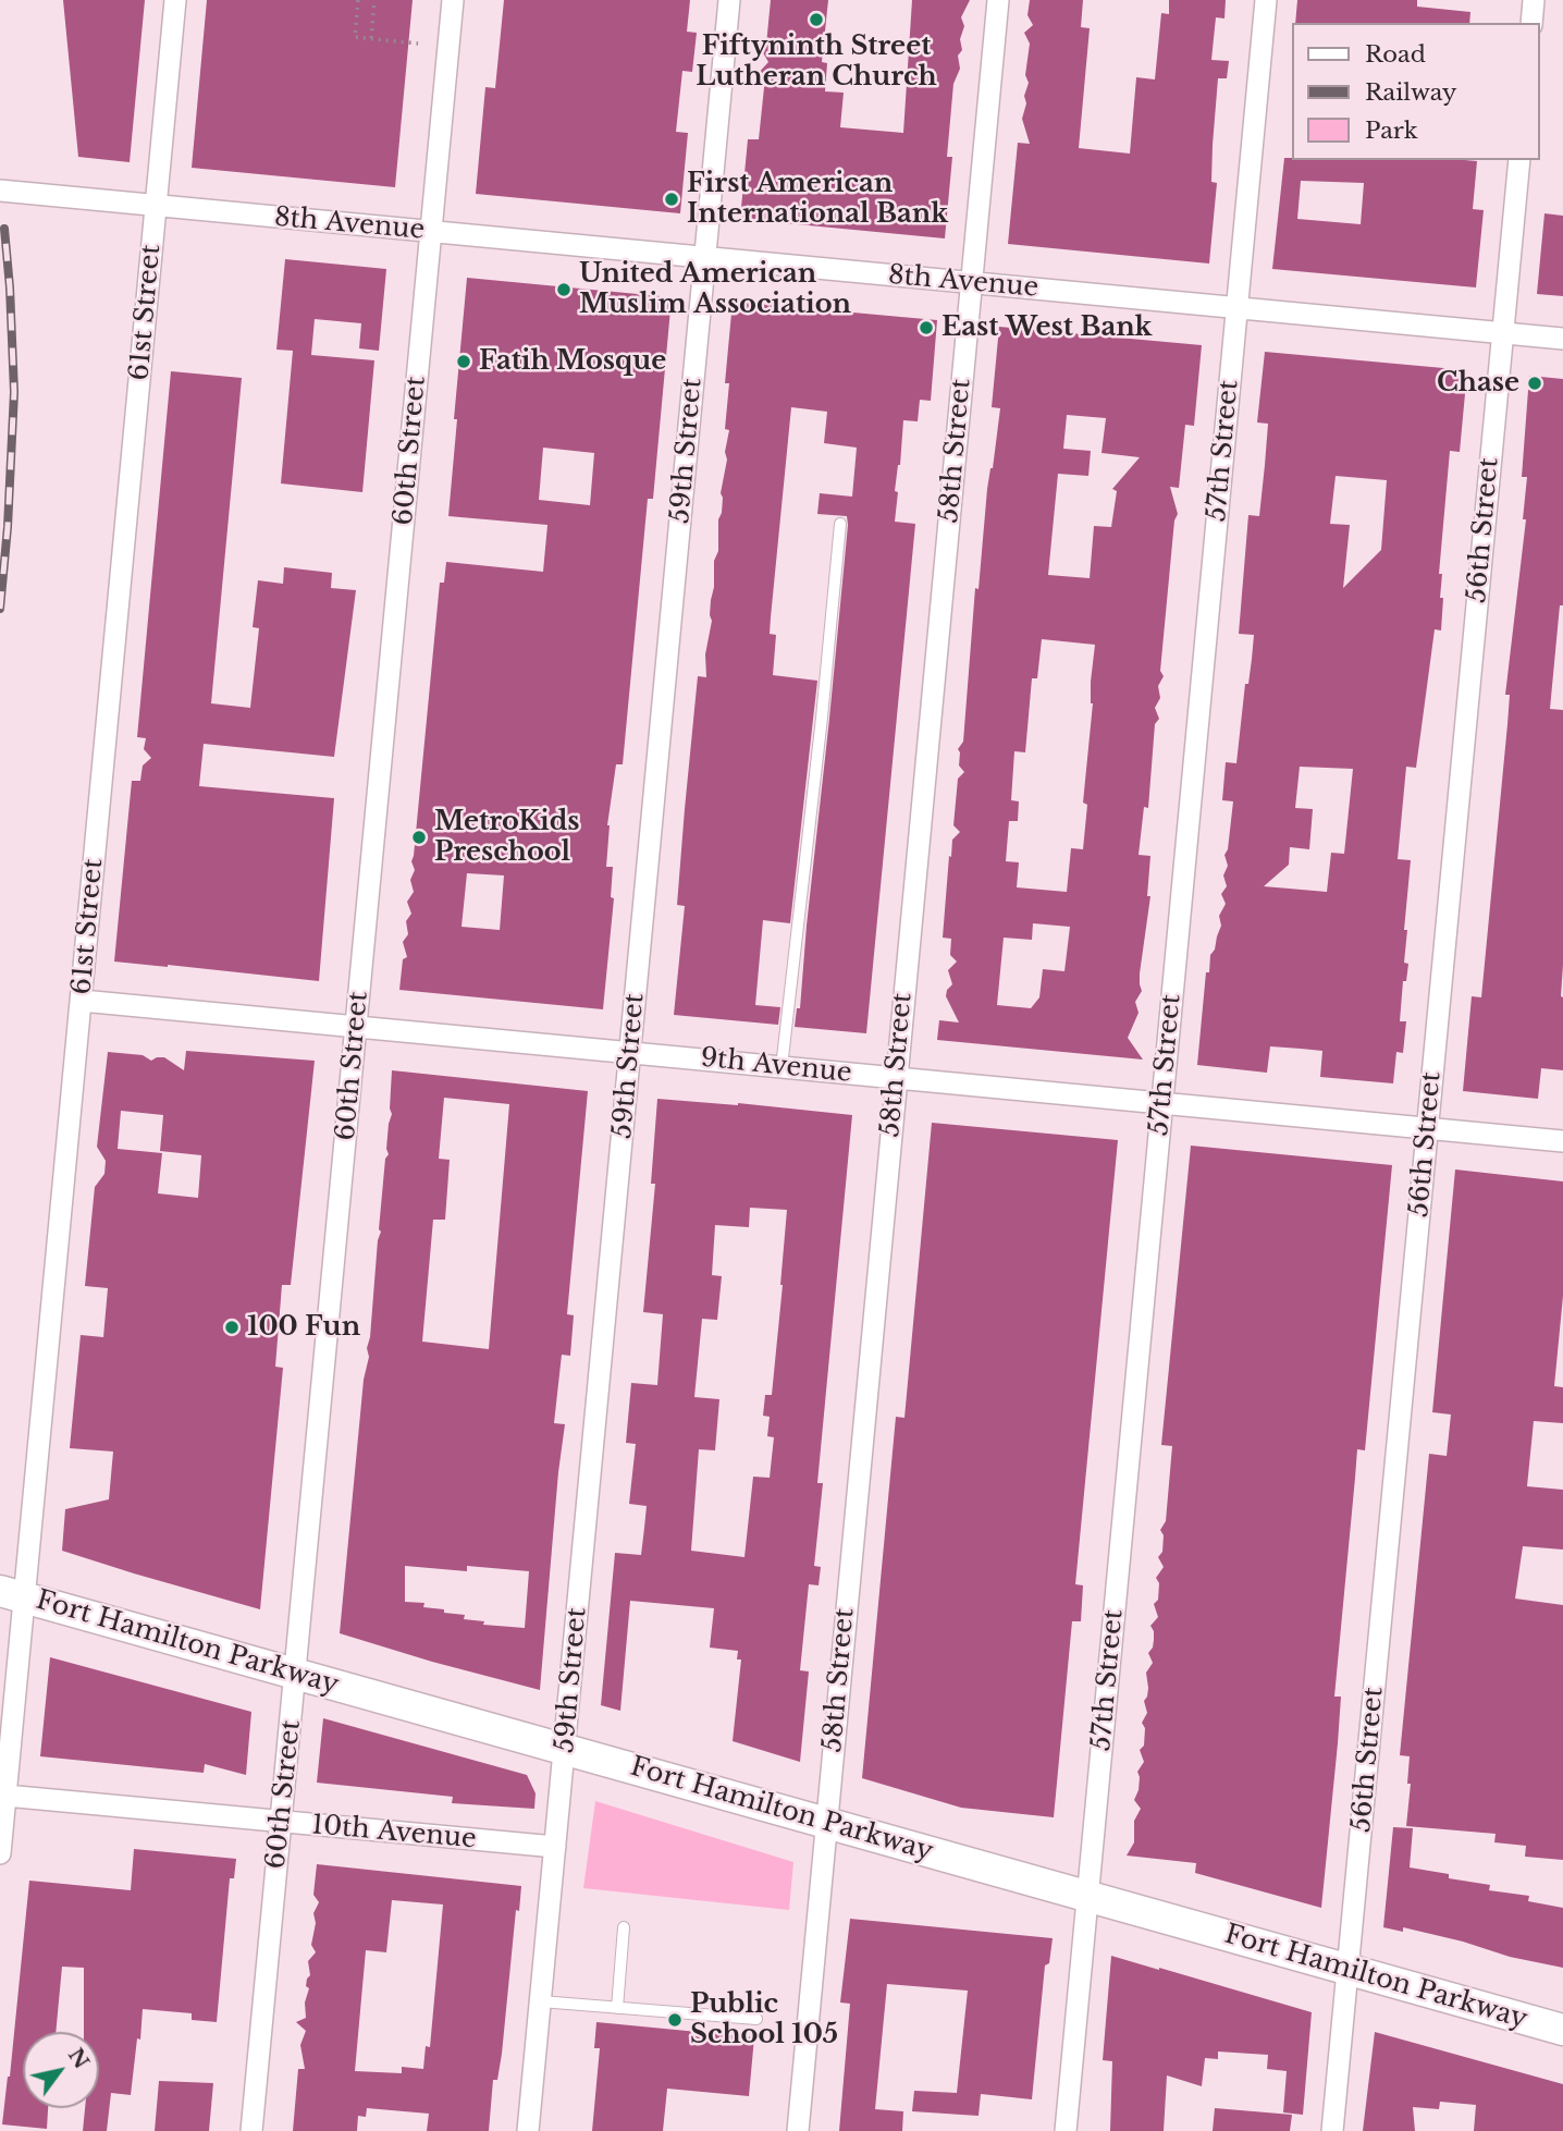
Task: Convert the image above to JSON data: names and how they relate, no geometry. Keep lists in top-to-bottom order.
{
  "streets": {
    "main road": ["Fort Hamilton Parkway"],
    "street": [
      "8th Avenue",
      "61st Street",
      "60th Street",
      "59th Street",
      "58th Street",
      "57th Street",
      "56th Street",
      "9th Avenue",
      "10th Avenue"
    ]
  },
  "crossings": [
    ["8th Avenue", "61st Street"],
    ["8th Avenue", "60th Street"],
    ["8th Avenue", "59th Street"],
    ["8th Avenue", "58th Street"],
    ["8th Avenue", "57th Street"],
    ["8th Avenue", "56th Street"],
    ["61st Street", "9th Avenue"],
    ["61st Street", "Fort Hamilton Parkway"],
    ["61st Street", "10th Avenue"],
    ["60th Street", "9th Avenue"],
    ["60th Street", "Fort Hamilton Parkway"],
    ["60th Street", "10th Avenue"],
    ["59th Street", "9th Avenue"],
    ["59th Street", "Fort Hamilton Parkway"],
    ["59th Street", "10th Avenue"],
    ["58th Street", "9th Avenue"],
    ["58th Street", "Fort Hamilton Parkway"],
    ["57th Street", "9th Avenue"],
    ["57th Street", "Fort Hamilton Parkway"],
    ["56th Street", "9th Avenue"],
    ["56th Street", "Fort Hamilton Parkway"]
  ],
  "places": [
    "Fiftyninth Street Lutheran Church",
    "First American International Bank",
    "United American Muslim Association",
    "East West Bank",
    "Fatih Mosque",
    "Chase",
    "MetroKids Preschool",
    "100 Fun",
    "Public School 105"
  ],
  "legend": ["Road", "Railway", "Park"],
  "north": "top right"
}
